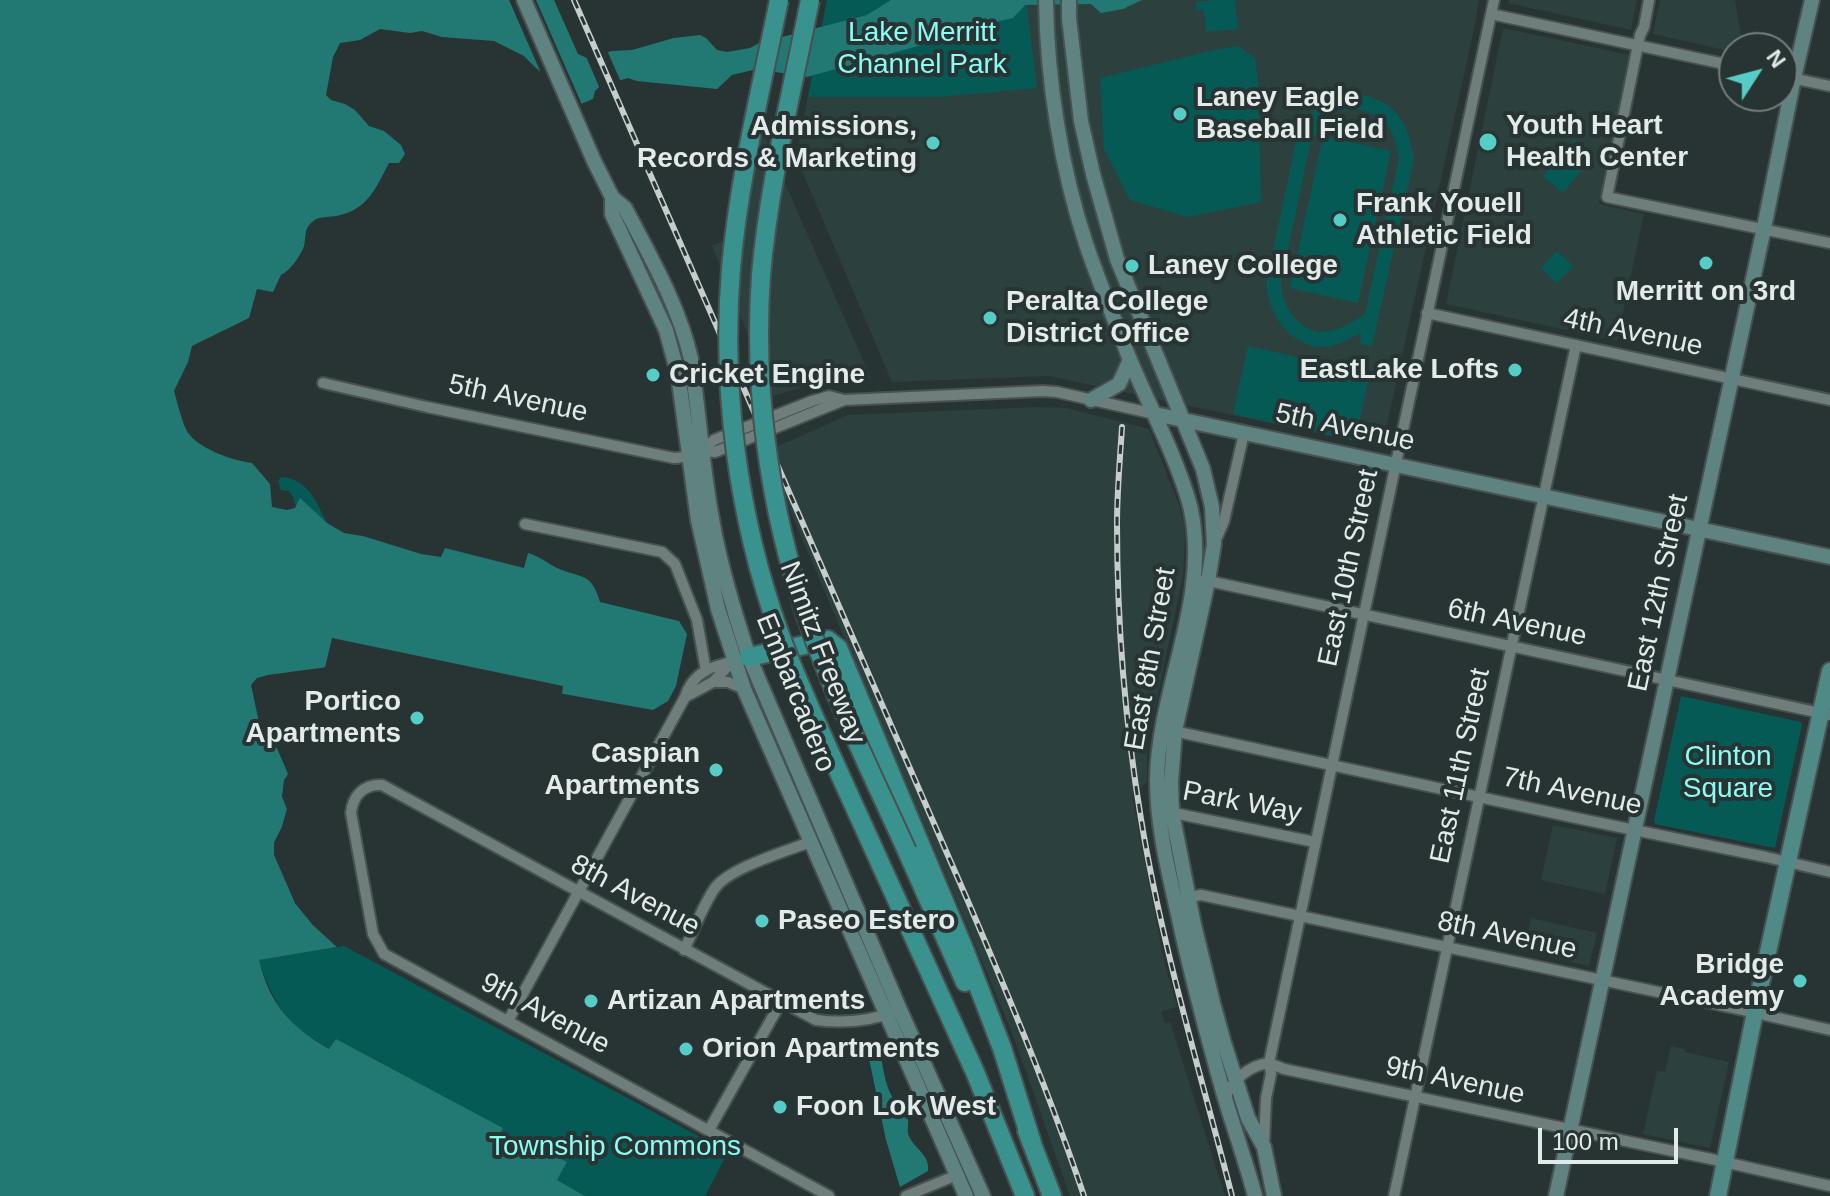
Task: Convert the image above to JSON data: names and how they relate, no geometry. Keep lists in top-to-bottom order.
{
  "streets": {
    "highway": ["Nimitz Freeway"],
    "main road": [
      "5th Avenue",
      "East 12th Street",
      "East 8th Street",
      "Embarcadero"
    ],
    "street": [
      "4th Avenue",
      "East 10th Street",
      "6th Avenue",
      "East 11th Street",
      "7th Avenue",
      "Park Way",
      "8th Avenue",
      "9th Avenue"
    ]
  },
  "crossings": [
    ["4th Avenue", "East 10th Street"],
    ["4th Avenue", "East 12th Street"],
    ["4th Avenue", "East 11th Street"],
    ["5th Avenue", "East 10th Street"],
    ["5th Avenue", "East 12th Street"],
    ["5th Avenue", "East 8th Street"],
    ["5th Avenue", "Embarcadero"],
    ["5th Avenue", "East 11th Street"],
    ["East 10th Street", "6th Avenue"],
    ["East 10th Street", "East 8th Street"],
    ["East 10th Street", "7th Avenue"],
    ["East 10th Street", "Park Way"],
    ["East 10th Street", "8th Avenue"],
    ["East 10th Street", "9th Avenue"],
    ["East 12th Street", "6th Avenue"],
    ["East 12th Street", "7th Avenue"],
    ["East 12th Street", "8th Avenue"],
    ["East 12th Street", "9th Avenue"],
    ["6th Avenue", "East 8th Street"],
    ["6th Avenue", "East 11th Street"],
    ["East 8th Street", "7th Avenue"],
    ["East 8th Street", "Park Way"],
    ["East 8th Street", "8th Avenue"],
    ["Embarcadero", "8th Avenue"],
    ["East 11th Street", "7th Avenue"],
    ["East 11th Street", "8th Avenue"],
    ["East 11th Street", "9th Avenue"],
    ["8th Avenue", "9th Avenue"]
  ],
  "parks": ["Lake Merritt Channel Park", "Clinton Square", "Township Commons"],
  "places": [
    "Laney Eagle Baseball Field",
    "Youth Heart Health Center",
    "Admissions, Records & Marketing",
    "Frank Youell Athletic Field",
    "Merritt on 3rd",
    "Laney College",
    "Peralta College District Office",
    "EastLake Lofts",
    "Cricket Engine",
    "Portico Apartments",
    "Caspian Apartments",
    "Paseo Estero",
    "Bridge Academy",
    "Artizan Apartments",
    "Orion Apartments",
    "Foon Lok West"
  ],
  "scale_bar": "100 m",
  "north": "top right"
}
